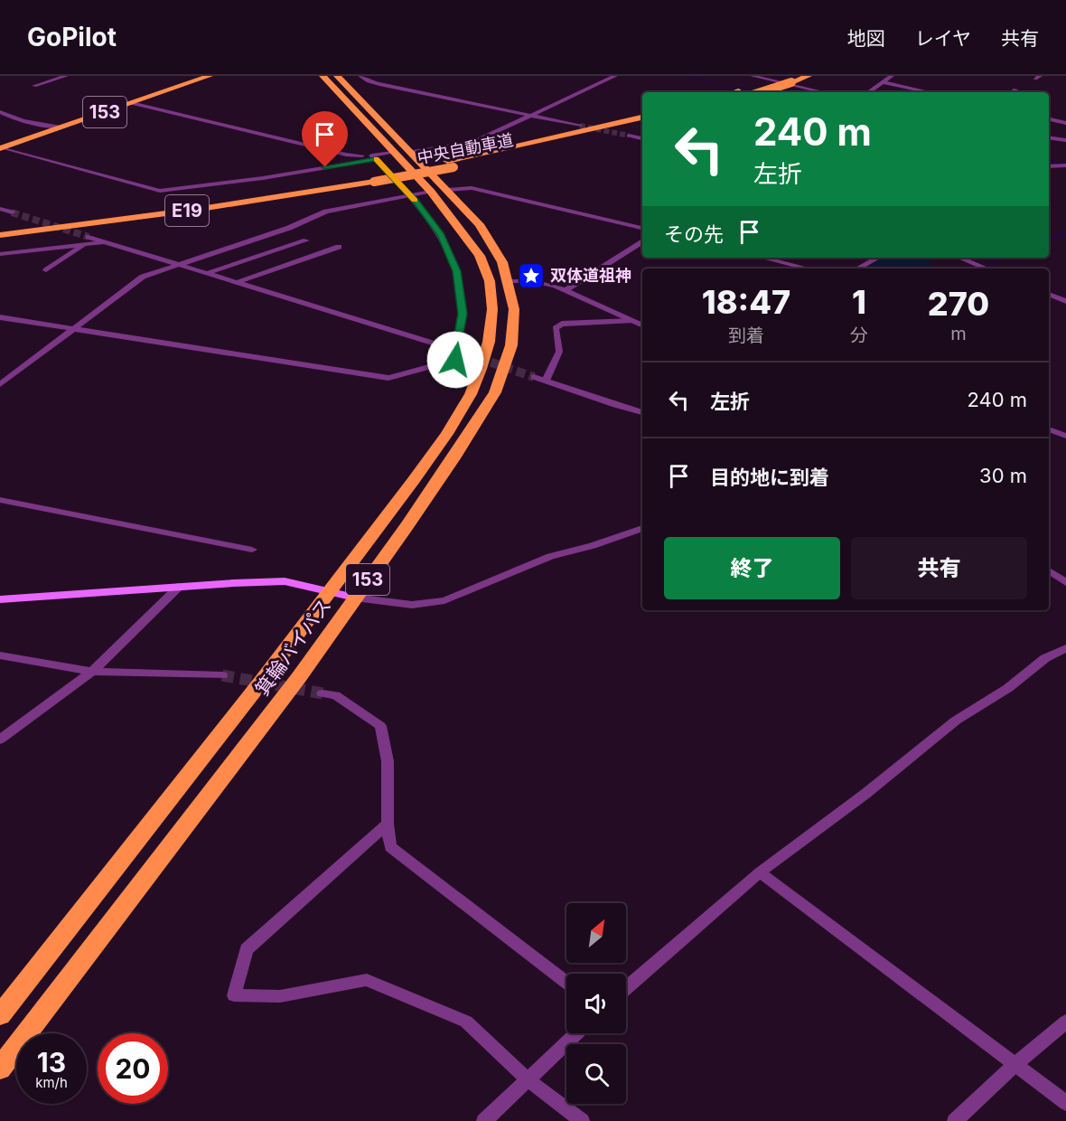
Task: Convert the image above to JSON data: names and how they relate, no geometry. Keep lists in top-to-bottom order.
{
  "streets": {
    "highway": [
      "153",
      "中央自動車道",
      "E19",
      "箕輪バイパス"
    ]
  },
  "places": {
    "place": ["双体道祖神"]
  },
  "north": "top right",
  "page": {
    "header": "GoPilot",
    "nav": ["地図", "レイヤ", "共有"],
    "turn": ["240 m", "左折"],
    "then": "その先",
    "eta": [
      "18:47",
      "到着",
      "1",
      "分",
      "270",
      "m"
    ],
    "list": [
      {
        "name": "左折",
        "value": "240 m"
      },
      {
        "name": "目的地に到着",
        "value": "30 m"
      }
    ],
    "buttons": ["終了", "共有"],
    "speed": "13 km/h",
    "limit": "20"
  }
}
